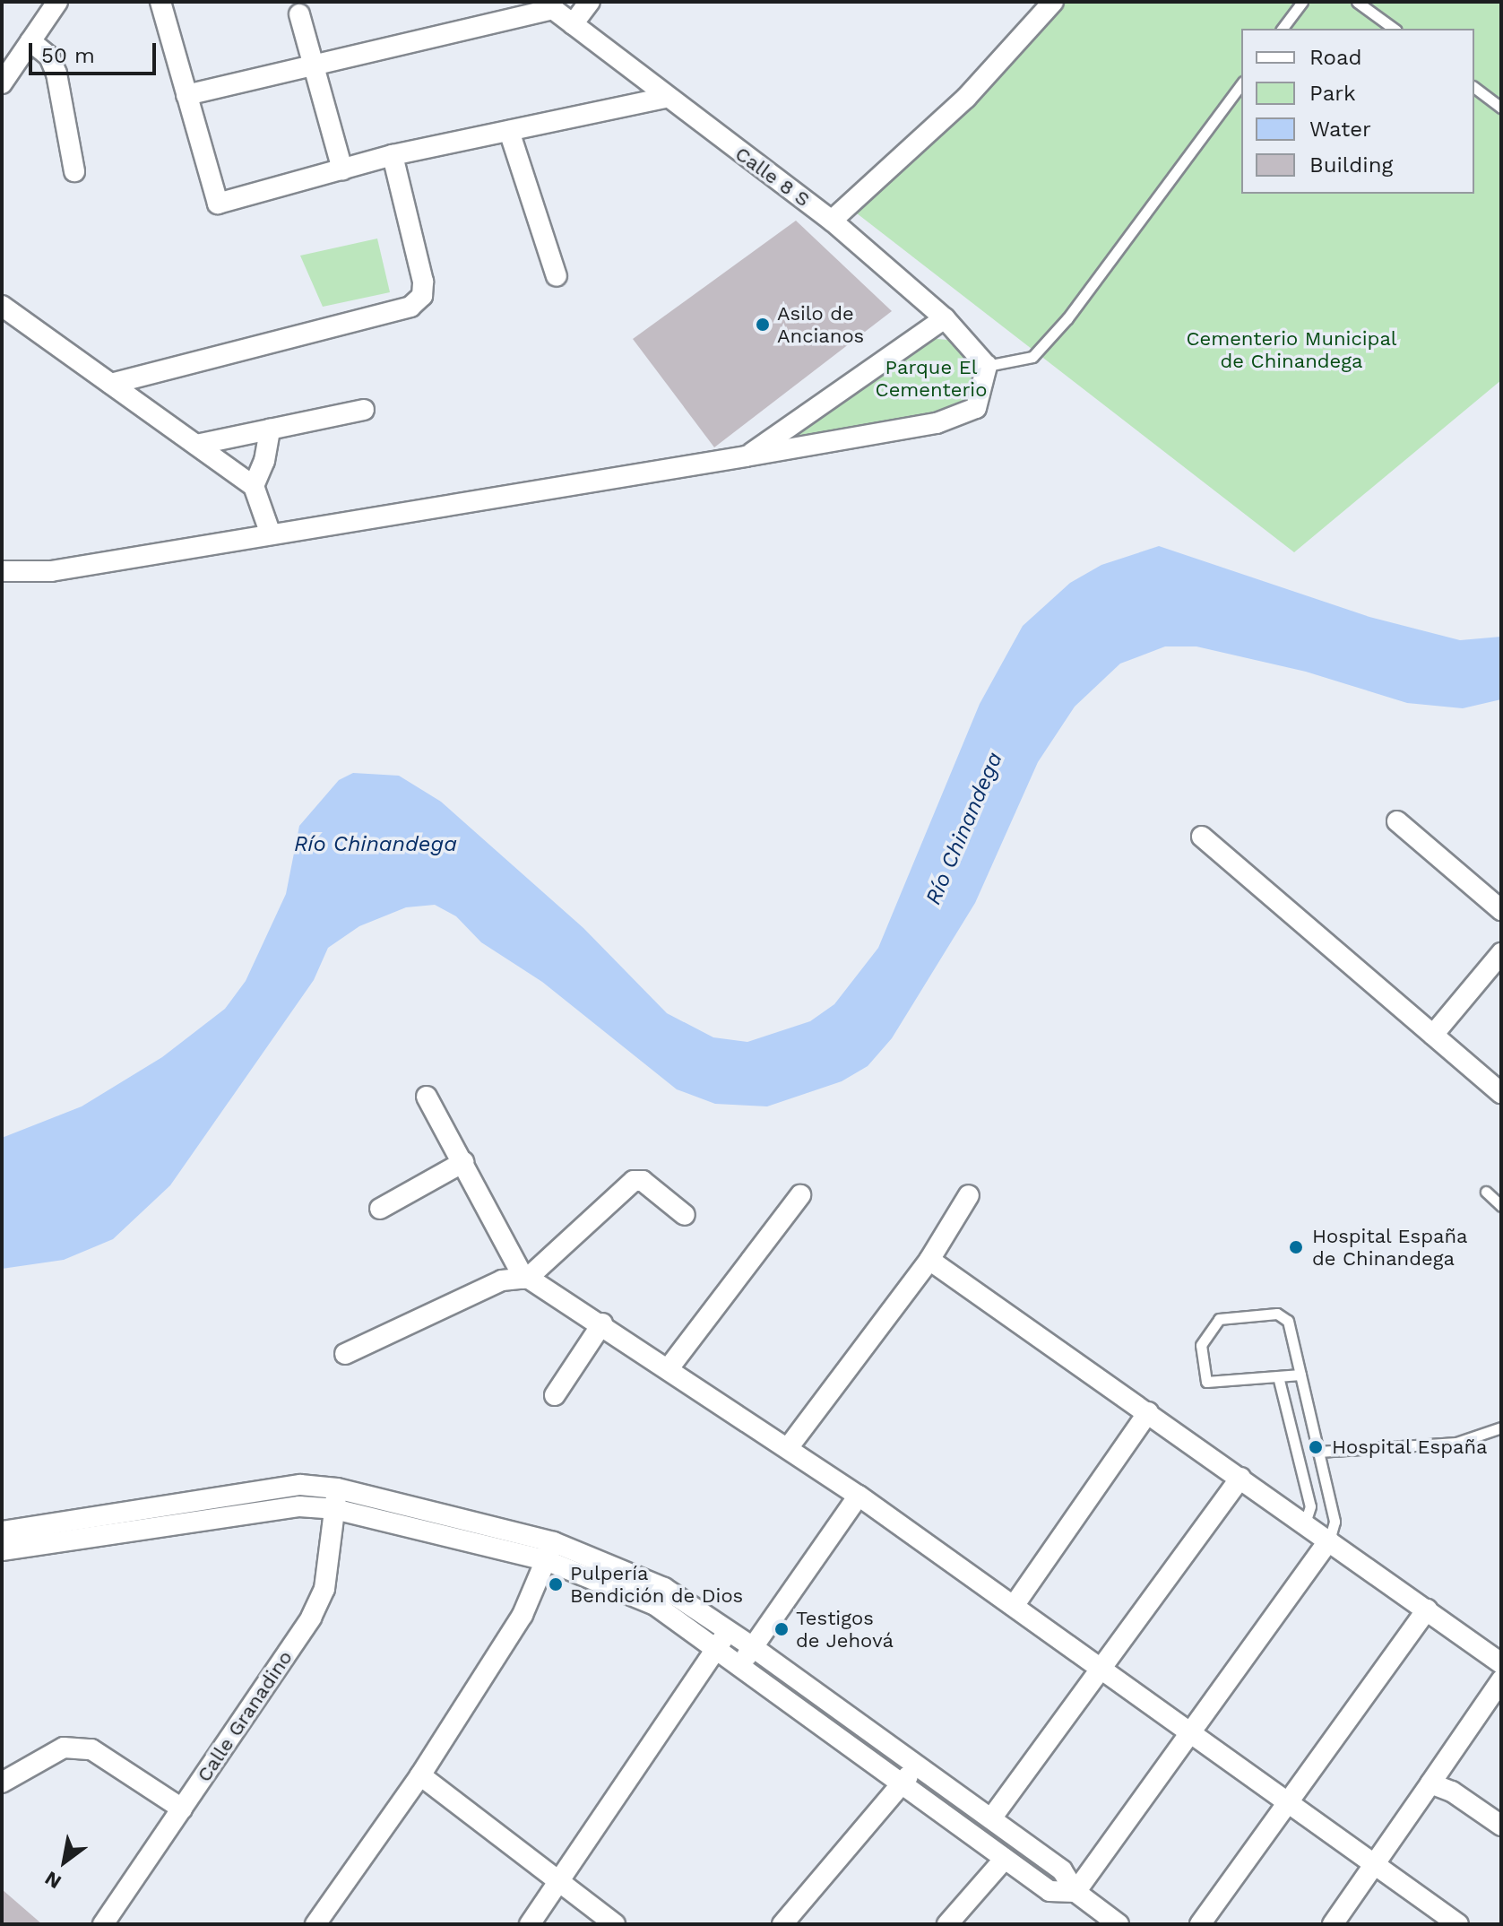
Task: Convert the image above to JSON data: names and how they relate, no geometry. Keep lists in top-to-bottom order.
{
  "streets": {
    "street": ["Calle 8 S", "Calle Granadino"]
  },
  "water": ["Río Chinandega"],
  "parks": ["Cementerio Municipal de Chinandega", "Parque El Cementerio"],
  "places": [
    "Asilo de Ancianos",
    "Hospital España de Chinandega",
    "Hospital España",
    "Pulpería Bendición de Dios",
    "Testigos de Jehová"
  ],
  "legend": [
    "Road",
    "Park",
    "Water",
    "Building"
  ],
  "scale_bar": "50 m",
  "north": "bottom left"
}
